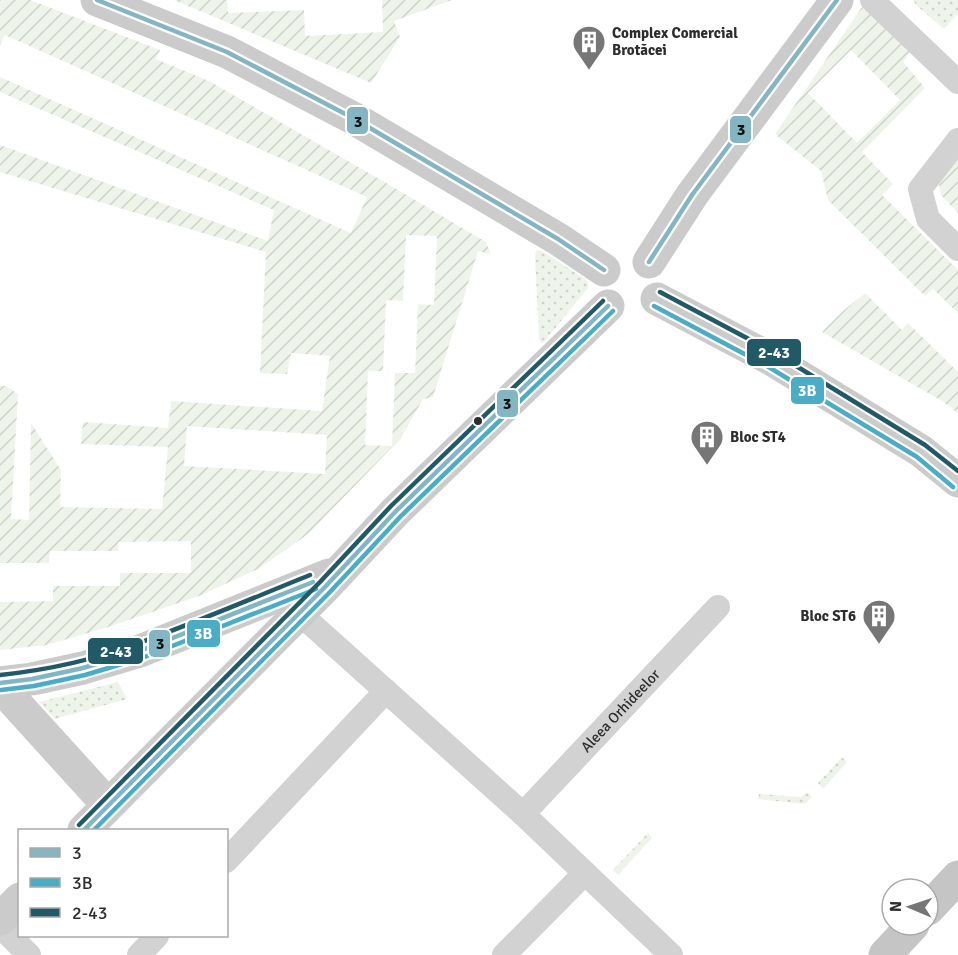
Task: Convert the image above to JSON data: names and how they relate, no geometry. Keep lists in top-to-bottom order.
{
  "streets": {
    "street": ["Aleea Orhideelor"]
  },
  "places": {
    "building": ["Complex Comercial Brotăcei", "Bloc ST4", "Bloc ST6"]
  },
  "lines": ["transit line 3", "transit line 2-43", "transit line 3B"],
  "legend": ["3", "3B", "2-43"],
  "north": "left"
}
